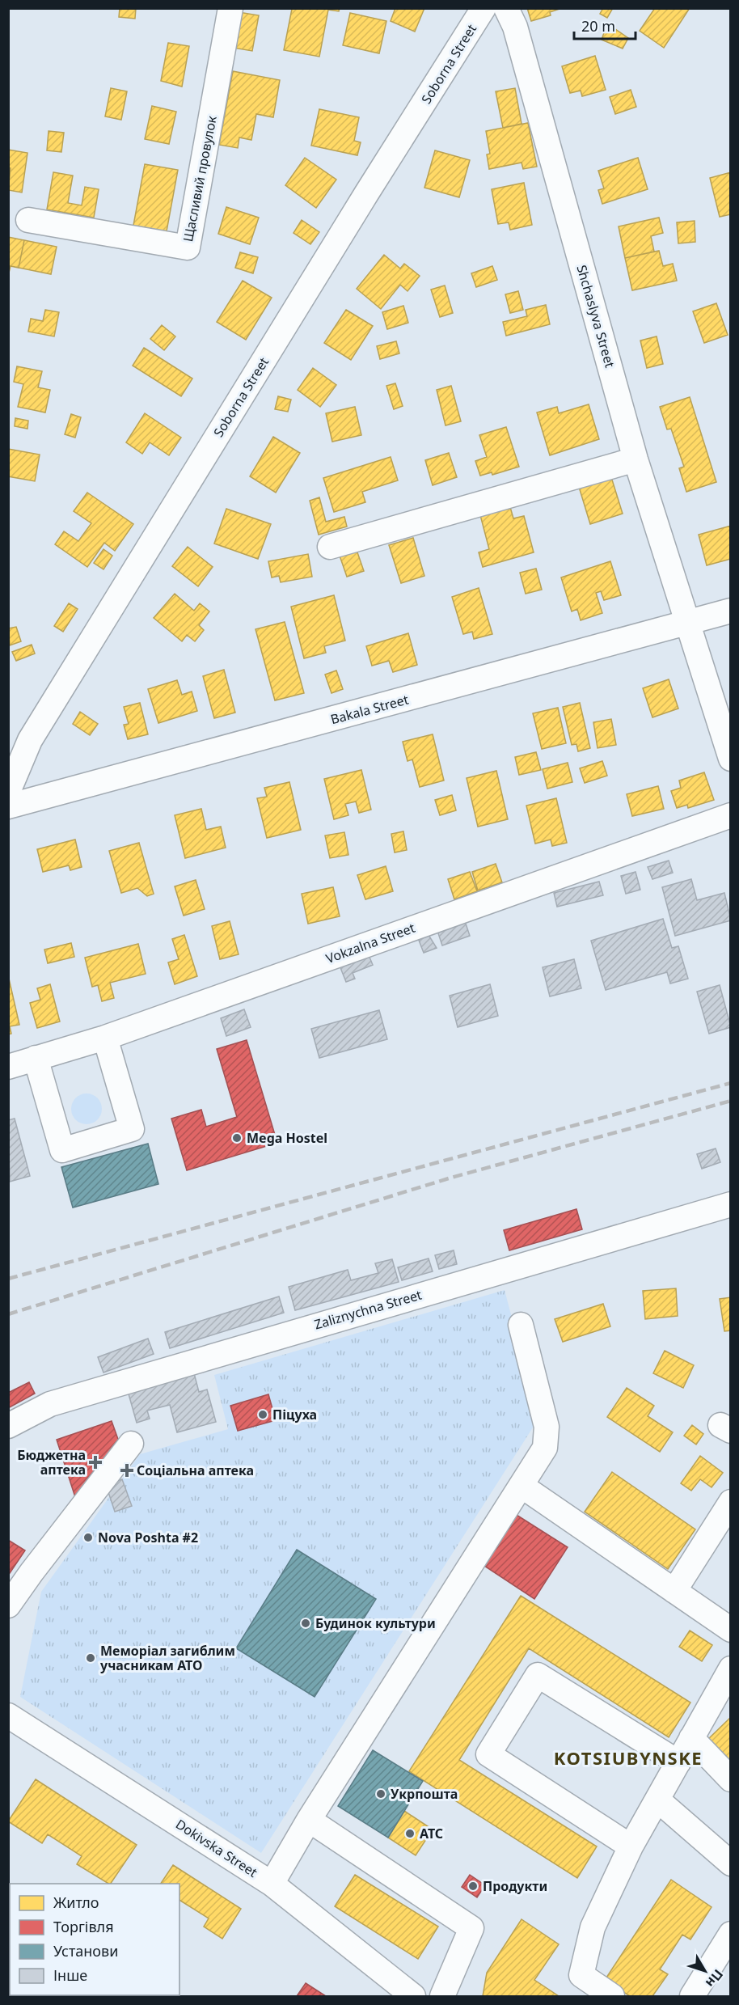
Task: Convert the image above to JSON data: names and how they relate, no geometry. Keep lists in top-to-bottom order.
{
  "streets": {
    "street": [
      "Soborna Street",
      "Щасливий провулок",
      "Shchaslyva Street",
      "Bakala Street",
      "Vokzalna Street",
      "Zaliznychna Street",
      "Dokivska Street"
    ]
  },
  "crossings": [
    ["Shchaslyva Street", "Bakala Street"]
  ],
  "districts": ["KOTSIUBYNSKE"],
  "places": {
    "other": [
      "Mega Hostel",
      "Піцуха",
      "Nova Poshta #2",
      "Будинок культури",
      "Меморіал загиблим учасникам АТО",
      "Укрпошта",
      "АТС",
      "Продукти"
    ],
    "health": ["Бюджетна аптека", "Соціальна аптека"]
  },
  "legend": [
    "Житло",
    "Торгівля",
    "Установи",
    "Інше"
  ],
  "scale_bar": "20 m",
  "north": "bottom right"
}
